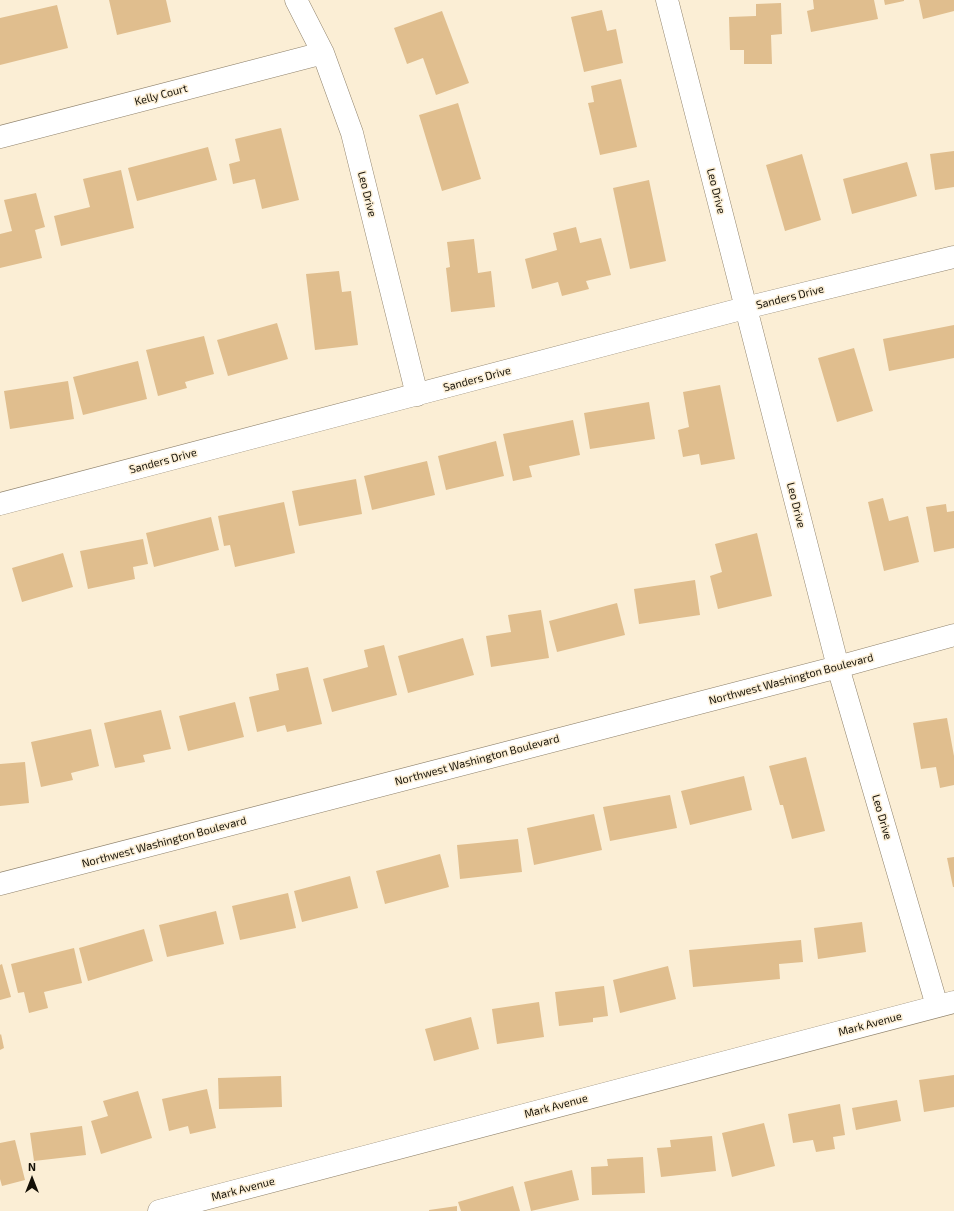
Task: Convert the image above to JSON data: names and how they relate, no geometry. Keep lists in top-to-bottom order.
{
  "streets": {
    "street": [
      "Kelly Court",
      "Leo Drive",
      "Sanders Drive",
      "Northwest Washington Boulevard",
      "Mark Avenue"
    ]
  },
  "crossings": [
    ["Kelly Court", "Leo Drive"],
    ["Leo Drive", "Sanders Drive"],
    ["Leo Drive", "Northwest Washington Boulevard"],
    ["Leo Drive", "Mark Avenue"]
  ],
  "north": "top"
}
